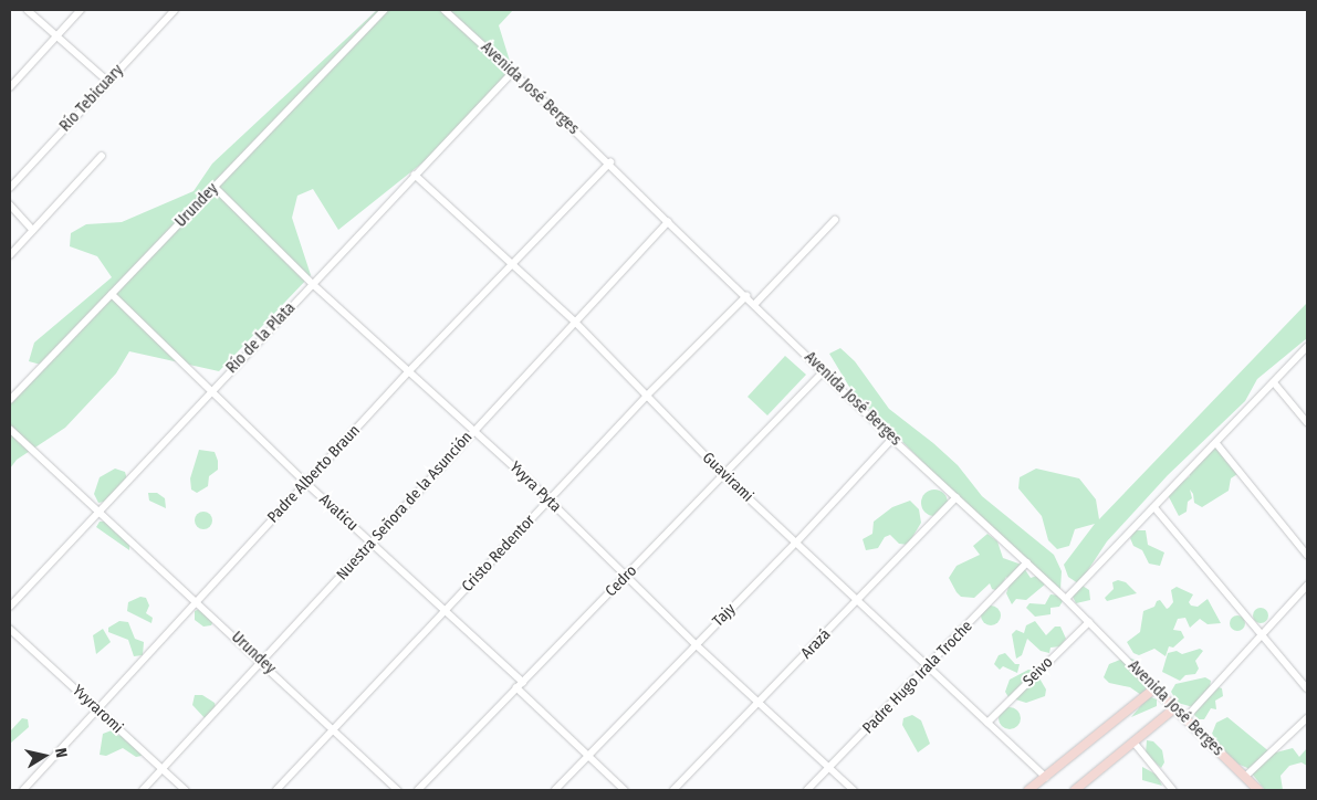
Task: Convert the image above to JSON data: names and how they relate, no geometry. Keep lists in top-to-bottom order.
{
  "streets": {
    "main road": ["Avenida José Berges"],
    "street": [
      "Río Tebicuary",
      "Urundey",
      "Río de la Plata",
      "Padre Alberto Braun",
      "Guavirami",
      "Yvyra Pyta",
      "Nuestra Señora de la Asunción",
      "Avaticu",
      "Cristo Redentor",
      "Cedro",
      "Tajy",
      "Arazá",
      "Seivo",
      "Padre Hugo Irala Troche",
      "Yvyraromi"
    ]
  },
  "crossings": [
    ["Avenida José Berges", "Río de la Plata"],
    ["Avenida José Berges", "Padre Alberto Braun"],
    ["Avenida José Berges", "Nuestra Señora de la Asunción"],
    ["Avenida José Berges", "Cristo Redentor"],
    ["Avenida José Berges", "Cedro"],
    ["Avenida José Berges", "Tajy"],
    ["Avenida José Berges", "Arazá"],
    ["Avenida José Berges", "Seivo"],
    ["Avenida José Berges", "Padre Hugo Irala Troche"],
    ["Urundey", "Río de la Plata"],
    ["Urundey", "Padre Alberto Braun"],
    ["Urundey", "Yvyra Pyta"],
    ["Urundey", "Nuestra Señora de la Asunción"],
    ["Urundey", "Avaticu"],
    ["Urundey", "Cristo Redentor"],
    ["Río de la Plata", "Guavirami"],
    ["Río de la Plata", "Yvyra Pyta"],
    ["Río de la Plata", "Avaticu"],
    ["Padre Alberto Braun", "Guavirami"],
    ["Padre Alberto Braun", "Yvyra Pyta"],
    ["Padre Alberto Braun", "Avaticu"],
    ["Padre Alberto Braun", "Yvyraromi"],
    ["Guavirami", "Nuestra Señora de la Asunción"],
    ["Guavirami", "Cristo Redentor"],
    ["Guavirami", "Cedro"],
    ["Guavirami", "Tajy"],
    ["Guavirami", "Arazá"],
    ["Guavirami", "Seivo"],
    ["Guavirami", "Padre Hugo Irala Troche"],
    ["Yvyra Pyta", "Nuestra Señora de la Asunción"],
    ["Yvyra Pyta", "Cristo Redentor"],
    ["Yvyra Pyta", "Cedro"],
    ["Yvyra Pyta", "Tajy"],
    ["Yvyra Pyta", "Arazá"],
    ["Yvyra Pyta", "Padre Hugo Irala Troche"],
    ["Nuestra Señora de la Asunción", "Avaticu"],
    ["Nuestra Señora de la Asunción", "Yvyraromi"],
    ["Avaticu", "Cristo Redentor"],
    ["Avaticu", "Cedro"]
  ],
  "north": "right"
}
